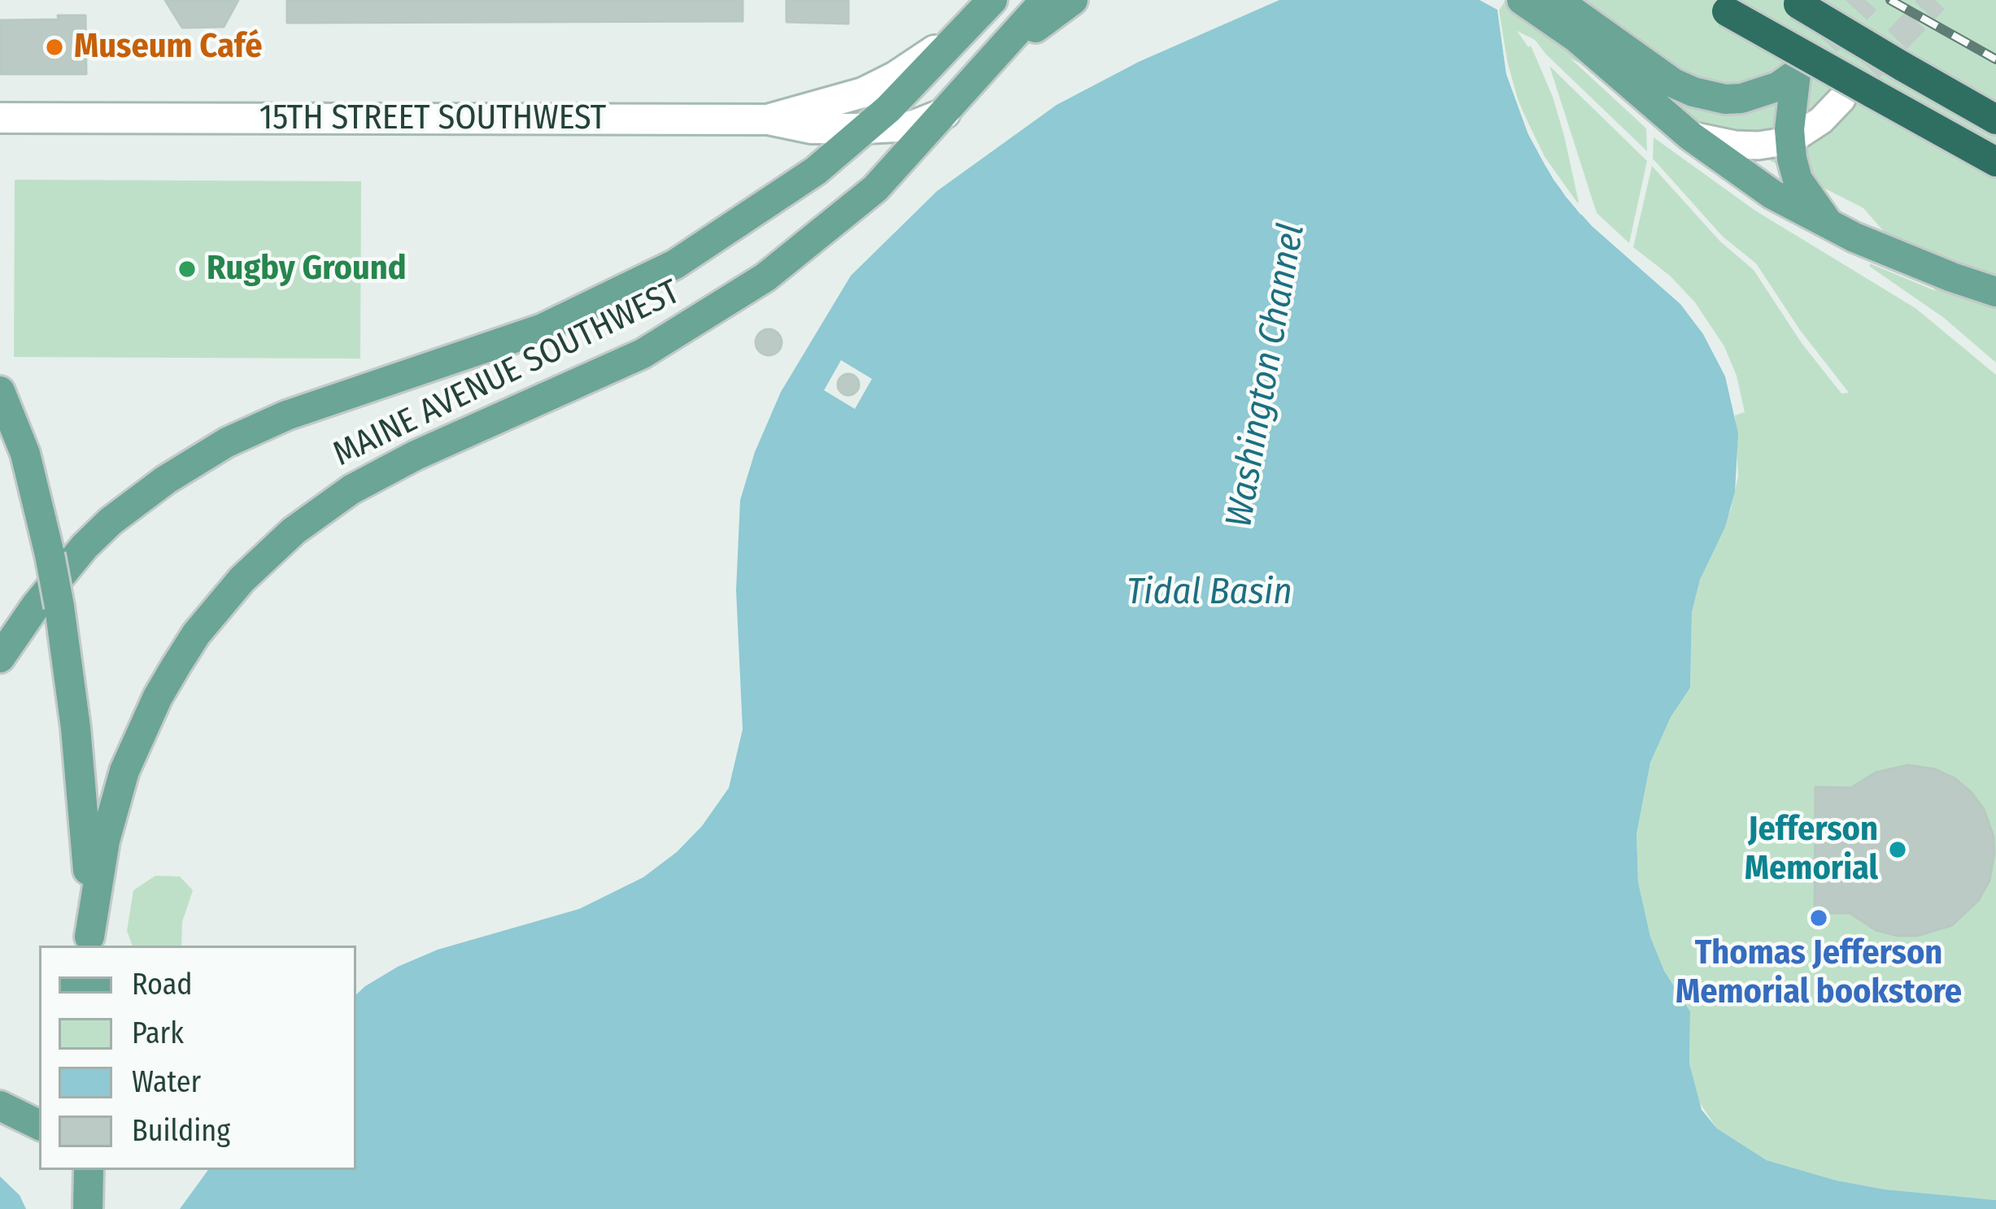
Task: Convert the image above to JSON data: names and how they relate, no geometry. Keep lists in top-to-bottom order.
{
  "streets": {
    "main road": ["15TH STREET SOUTHWEST", "MAINE AVENUE SOUTHWEST"]
  },
  "crossings": [
    ["15TH STREET SOUTHWEST", "MAINE AVENUE SOUTHWEST"]
  ],
  "water": ["Washington Channel", "Tidal Basin"],
  "places": [
    "Museum Café",
    "Rugby Ground",
    "Jefferson Memorial",
    "Thomas Jefferson Memorial bookstore"
  ],
  "legend": [
    "Road",
    "Park",
    "Water",
    "Building"
  ]
}
